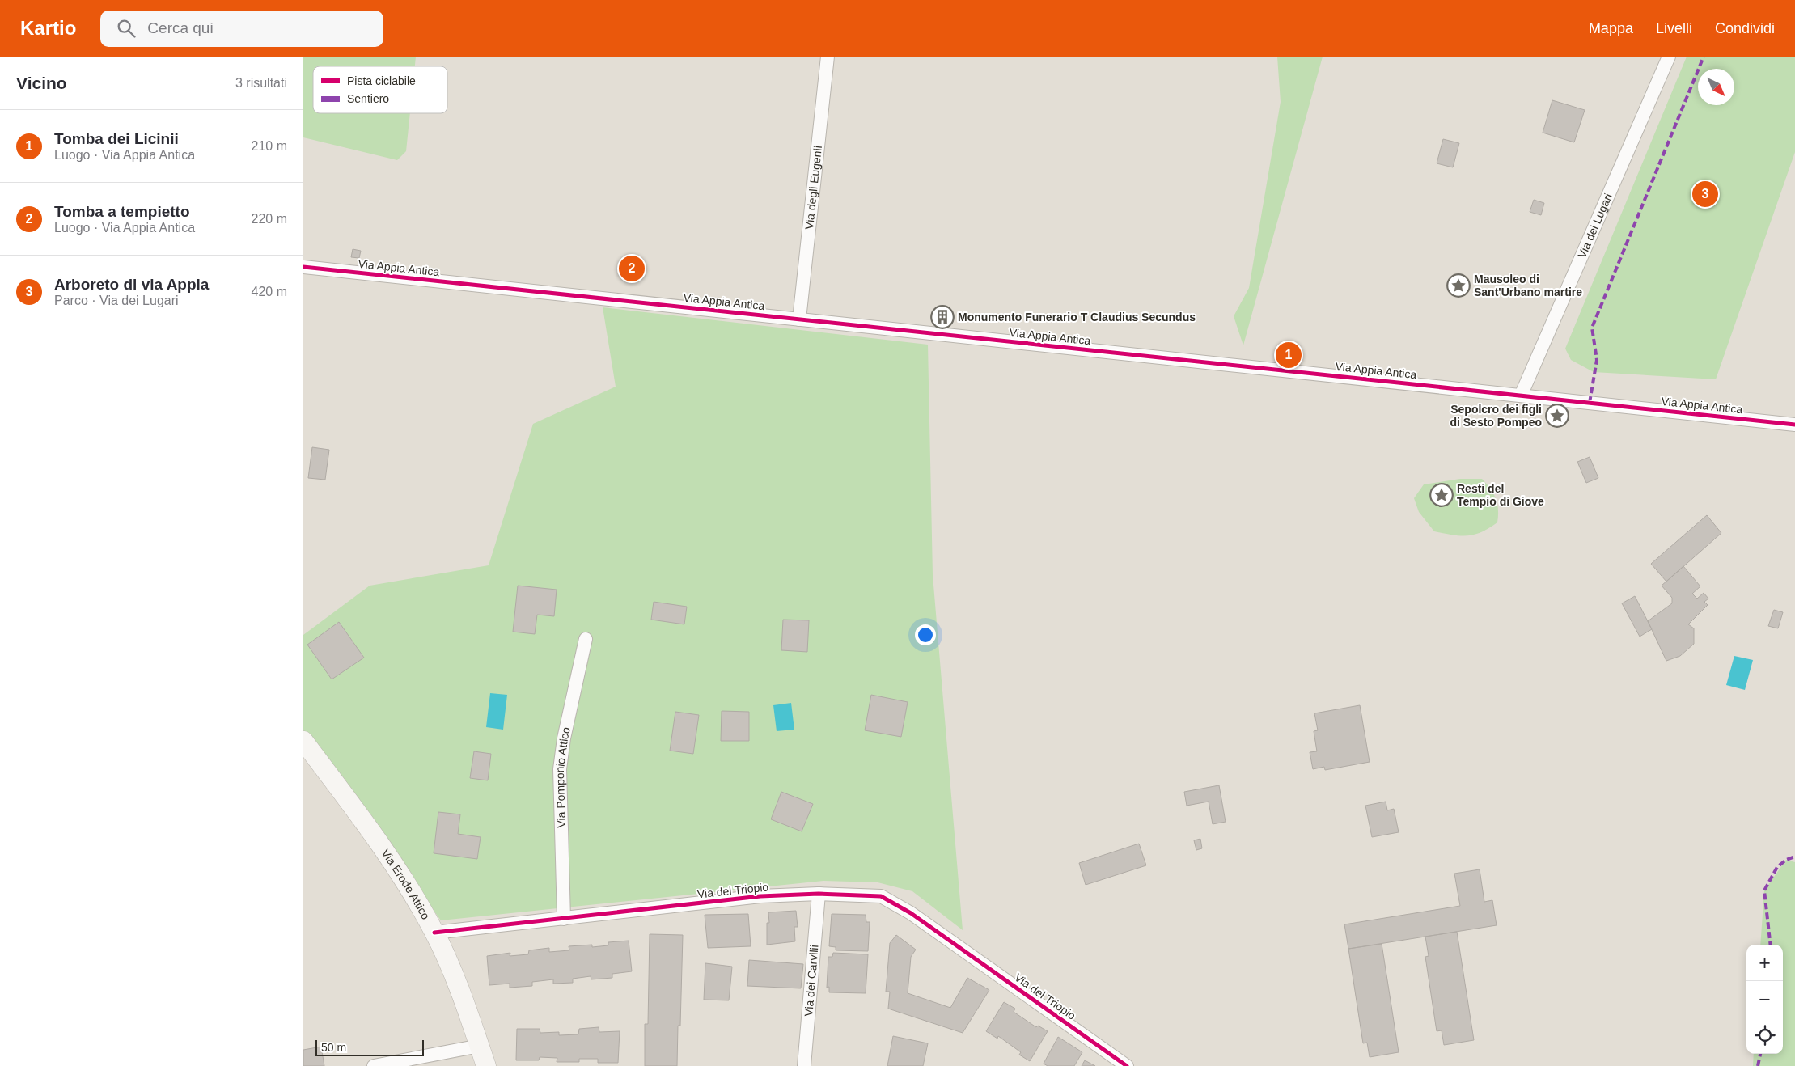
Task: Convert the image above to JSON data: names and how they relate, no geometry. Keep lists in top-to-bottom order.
{
  "streets": {
    "main road": ["Via Erode Attico"],
    "street": [
      "Via degli Eugenii",
      "Via dei Lugari",
      "Via Appia Antica",
      "Via Pomponio Attico",
      "Via del Triopio",
      "Via dei Carvilii"
    ]
  },
  "crossings": [
    ["Via degli Eugenii", "Via Appia Antica"],
    ["Via dei Lugari", "Via Appia Antica"],
    ["Via Pomponio Attico", "Via del Triopio"],
    ["Via Erode Attico", "Via del Triopio"],
    ["Via del Triopio", "Via dei Carvilii"]
  ],
  "places": {
    "place": ["Mausoleo di Sant'Urbano martire", "Sepolcro dei figli di Sesto Pompeo", "Resti del Tempio di Giove"],
    "building": ["Monumento Funerario T Claudius Secundus"]
  },
  "legend": ["Pista ciclabile", "Sentiero"],
  "scale_bar": "50 m",
  "north": "bottom right",
  "page": {
    "header": "Kartio",
    "search": "Cerca qui",
    "nav": ["Mappa", "Livelli", "Condividi"],
    "heading": ["Vicino", "3 risultati"],
    "list": [
      {
        "mark": "1",
        "name": "Tomba dei Licinii",
        "note": "Luogo · Via Appia Antica",
        "value": "210 m"
      },
      {
        "mark": "2",
        "name": "Tomba a tempietto",
        "note": "Luogo · Via Appia Antica",
        "value": "220 m"
      },
      {
        "mark": "3",
        "name": "Arboreto di via Appia",
        "note": "Parco · Via dei Lugari",
        "value": "420 m"
      }
    ],
    "pins": ["3", "2", "1"],
    "map_buttons": ["+", "−"],
    "scale": "50 m"
  }
}
